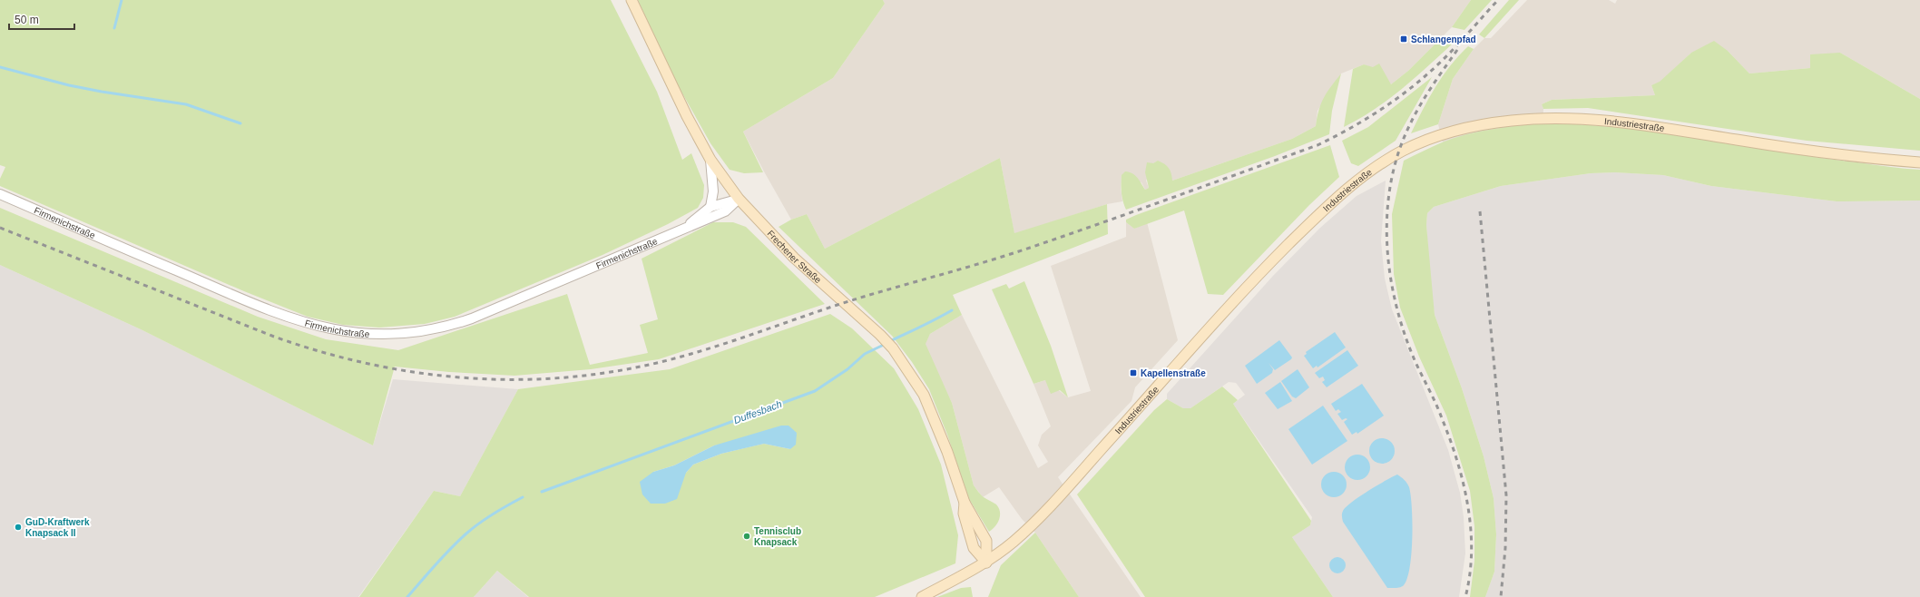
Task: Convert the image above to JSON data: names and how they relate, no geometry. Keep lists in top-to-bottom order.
{
  "streets": {
    "main road": ["Industriestraße", "Frechener Straße"],
    "street": ["Firmenichstraße"]
  },
  "crossings": [
    ["Industriestraße", "Frechener Straße"],
    ["Firmenichstraße", "Frechener Straße"]
  ],
  "water": ["Duffesbach"],
  "places": {
    "transit": ["Schlangenpfad", "Kapellenstraße"],
    "other": ["GuD-Kraftwerk Knapsack II", "Tennisclub Knapsack"]
  },
  "scale_bar": "50 m"
}
